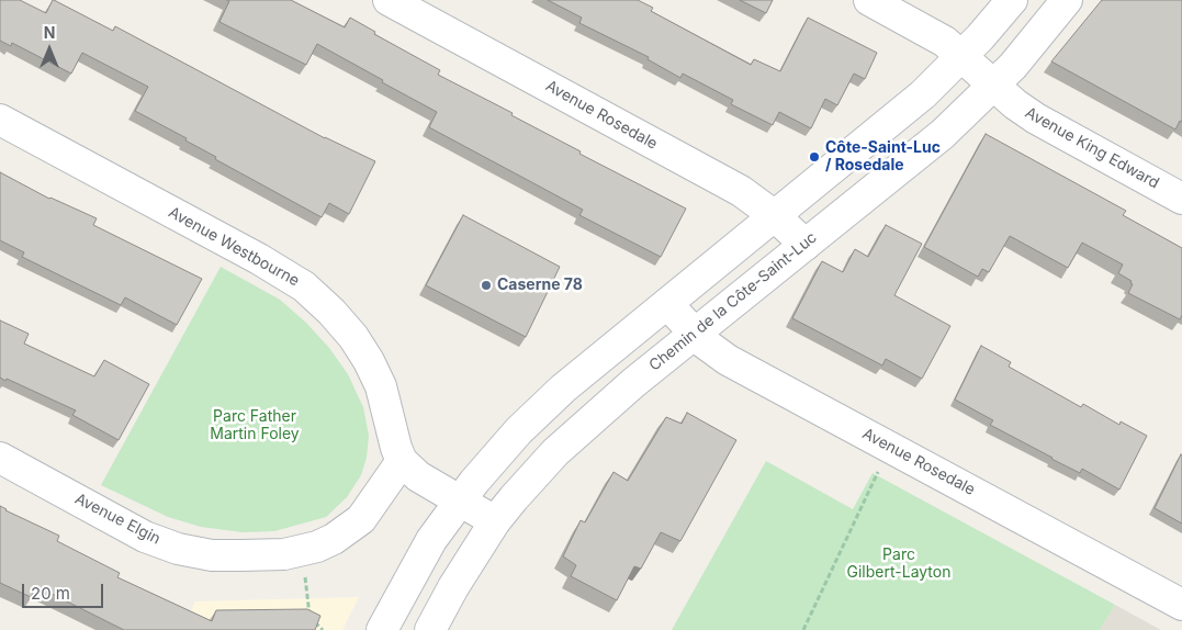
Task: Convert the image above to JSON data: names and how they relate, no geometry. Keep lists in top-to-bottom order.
{
  "streets": {
    "street": [
      "Avenue Rosedale",
      "Avenue King Edward",
      "Avenue Westbourne",
      "Chemin de la Côte-Saint-Luc",
      "Avenue Elgin"
    ]
  },
  "crossings": [
    ["Avenue Rosedale", "Chemin de la Côte-Saint-Luc"],
    ["Avenue King Edward", "Chemin de la Côte-Saint-Luc"],
    ["Avenue Westbourne", "Avenue Elgin"]
  ],
  "parks": ["Parc Father Martin Foley", "Parc Gilbert-Layton"],
  "places": ["Côte-Saint-Luc / Rosedale", "Caserne 78"],
  "scale_bar": "20 m",
  "north": "top"
}
